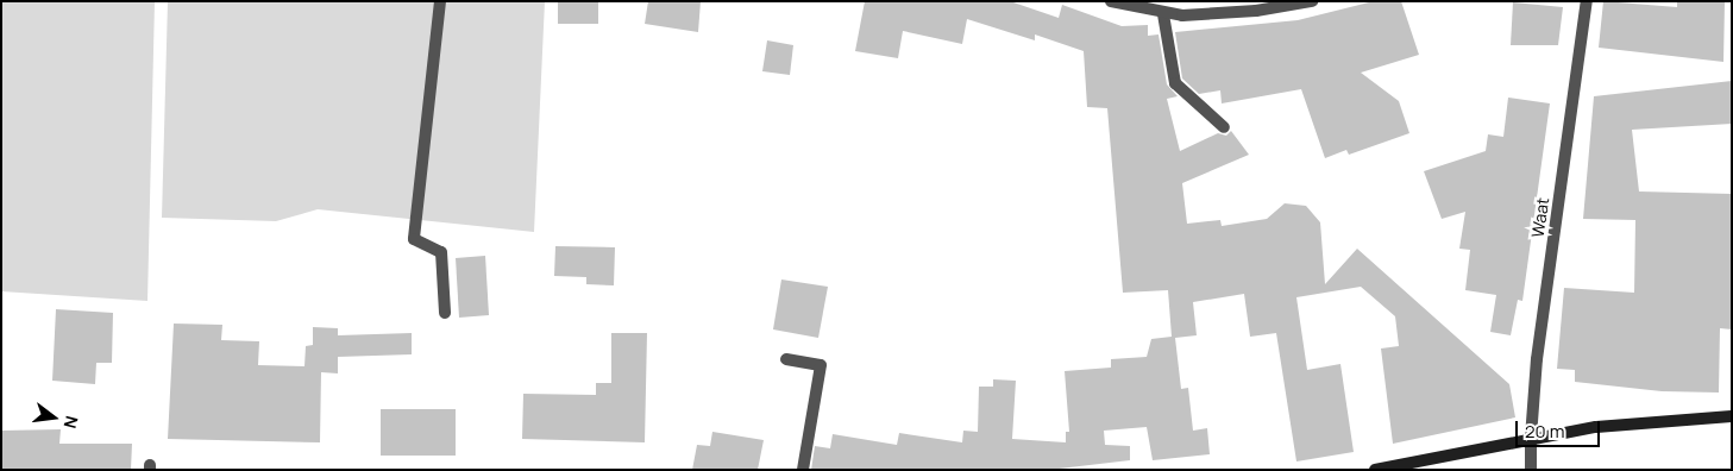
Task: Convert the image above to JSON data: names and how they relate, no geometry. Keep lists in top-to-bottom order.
{
  "streets": {
    "street": ["Waat"]
  },
  "scale_bar": "20 m",
  "north": "right"
}
